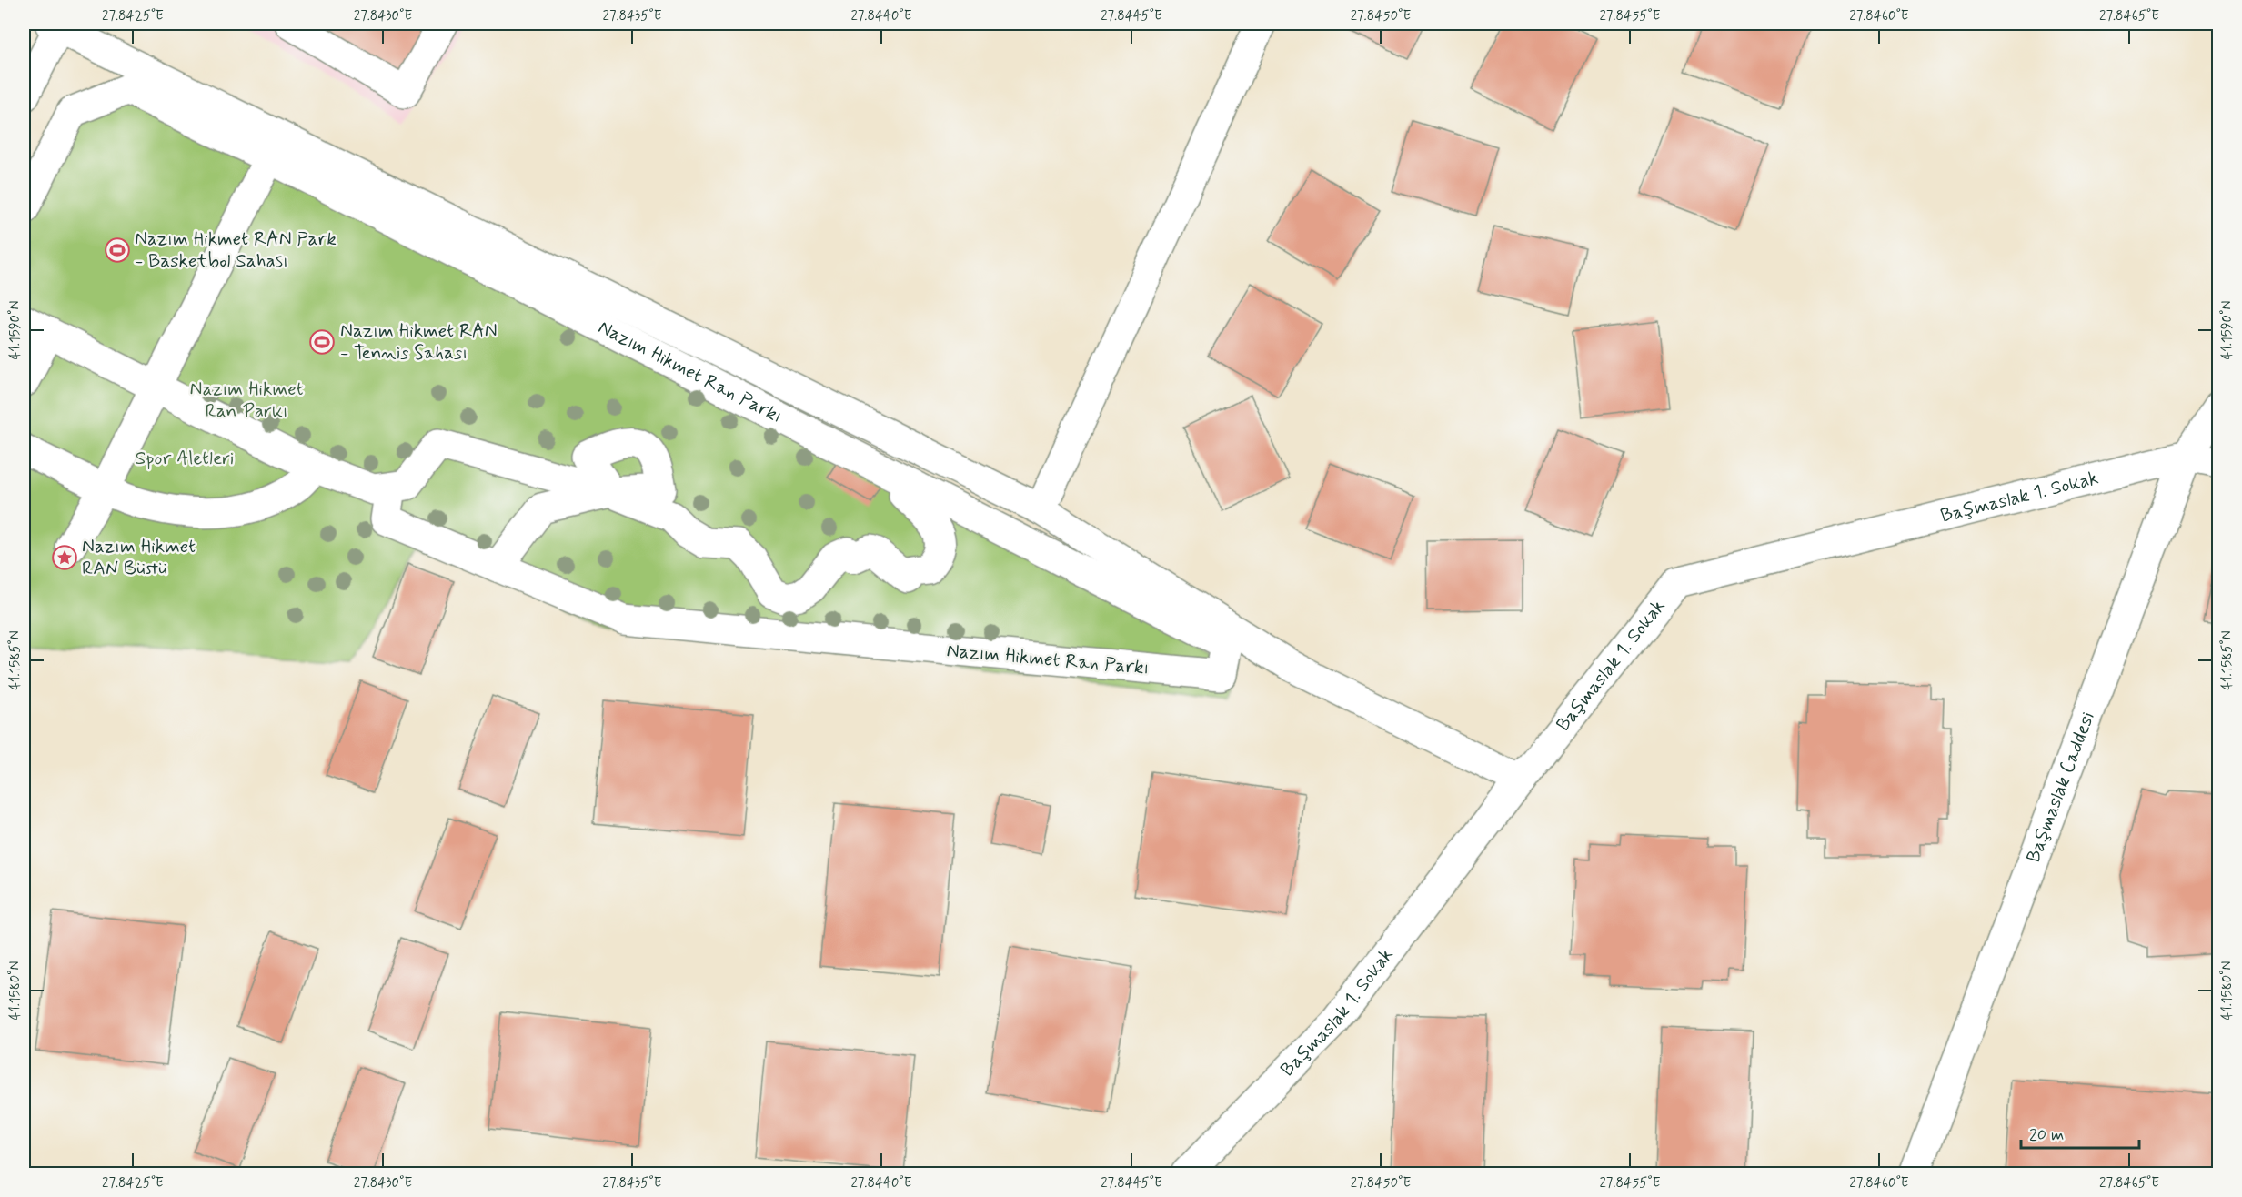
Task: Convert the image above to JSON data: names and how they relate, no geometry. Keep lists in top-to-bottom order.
{
  "streets": {
    "street": ["Nazım Hikmet Ran Parkı", "Başmaslak 1. Sokak", "Başmaslak Caddesi"]
  },
  "crossings": [
    ["Başmaslak 1. Sokak", "Başmaslak Caddesi"]
  ],
  "parks": ["Nazım Hikmet Ran Parkı", "Spor Aletleri"],
  "places": {
    "sports": ["Nazım Hikmet RAN Park - Basketbol Sahası", "Nazım Hikmet RAN - Tennis Sahası"],
    "place": ["Nazım Hikmet RAN Büstü"]
  },
  "scale_bar": "20 m",
  "coordinates": [
    "27.8425°E",
    "27.8430°E",
    "27.8435°E",
    "27.8440°E",
    "27.8445°E",
    "27.8450°E",
    "27.8455°E",
    "27.8460°E",
    "27.8465°E",
    "41.1590°N",
    "41.1585°N",
    "41.1580°N"
  ]
}
